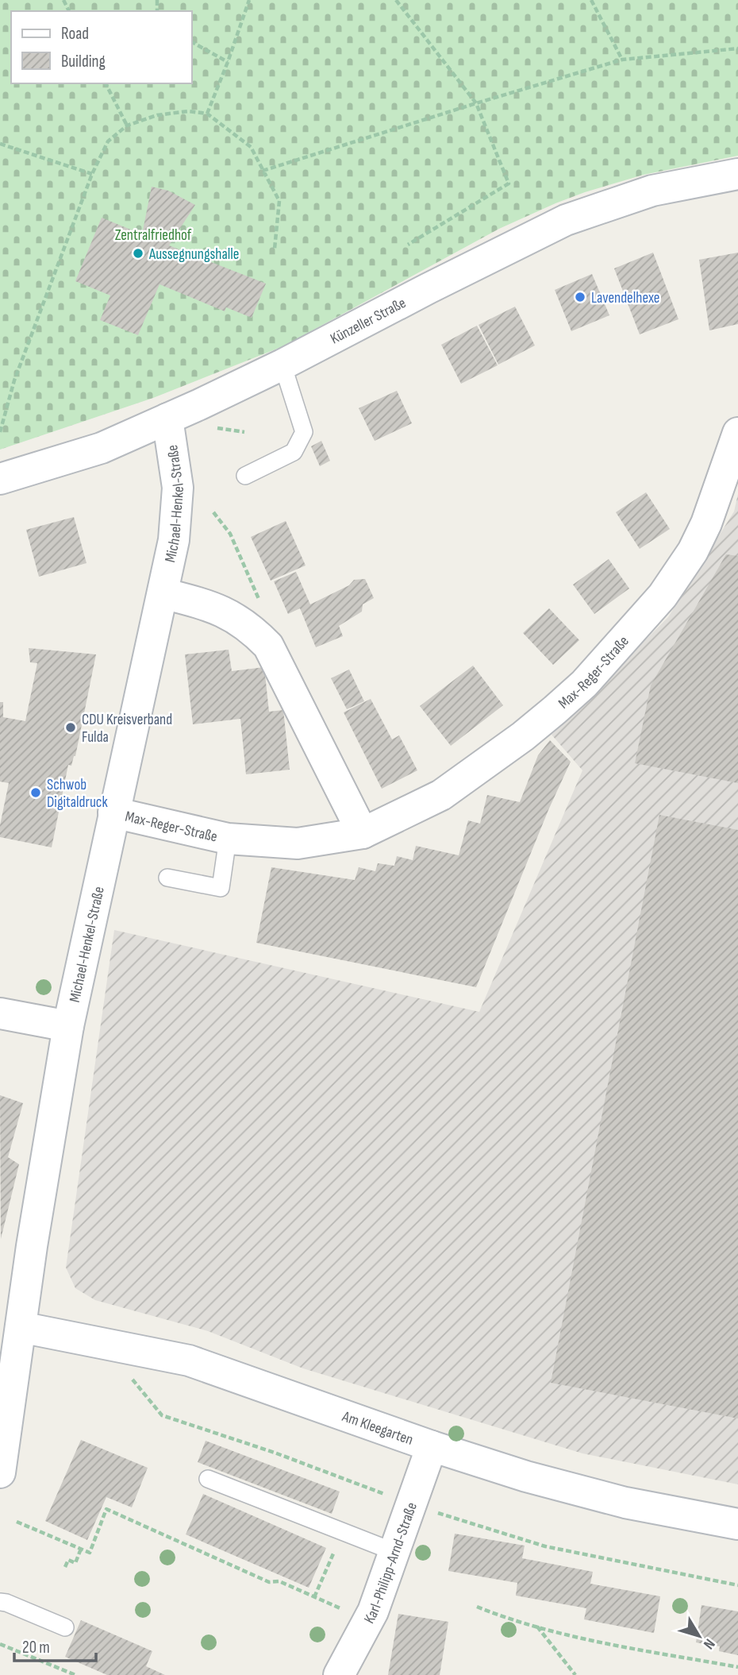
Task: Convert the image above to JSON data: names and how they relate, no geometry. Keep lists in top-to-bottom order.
{
  "streets": {
    "street": [
      "Künzeller Straße",
      "Michael-Henkel-Straße",
      "Max-Reger-Straße",
      "Am Kleegarten",
      "Karl-Philipp-Arnd-Straße"
    ]
  },
  "crossings": [
    ["Künzeller Straße", "Michael-Henkel-Straße"],
    ["Michael-Henkel-Straße", "Max-Reger-Straße"],
    ["Michael-Henkel-Straße", "Am Kleegarten"],
    ["Am Kleegarten", "Karl-Philipp-Arnd-Straße"]
  ],
  "parks": ["Zentralfriedhof"],
  "places": [
    "Aussegnungshalle",
    "Lavendelhexe",
    "CDU Kreisverband Fulda",
    "Schwob Digitaldruck"
  ],
  "legend": ["Road", "Building"],
  "scale_bar": "20 m",
  "north": "bottom right"
}
